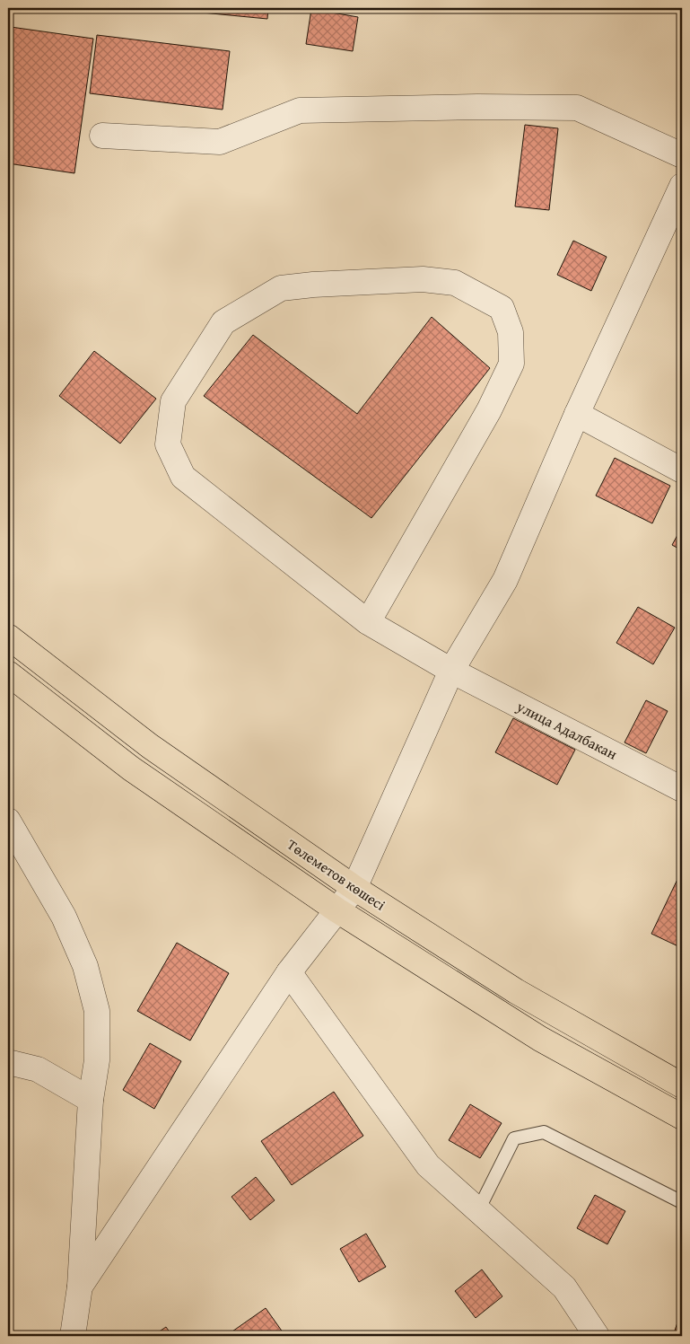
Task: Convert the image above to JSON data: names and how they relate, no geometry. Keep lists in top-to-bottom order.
{
  "streets": {
    "main road": ["Төлеметов көшесі"],
    "street": ["улица Адалбакан"]
  }
}
